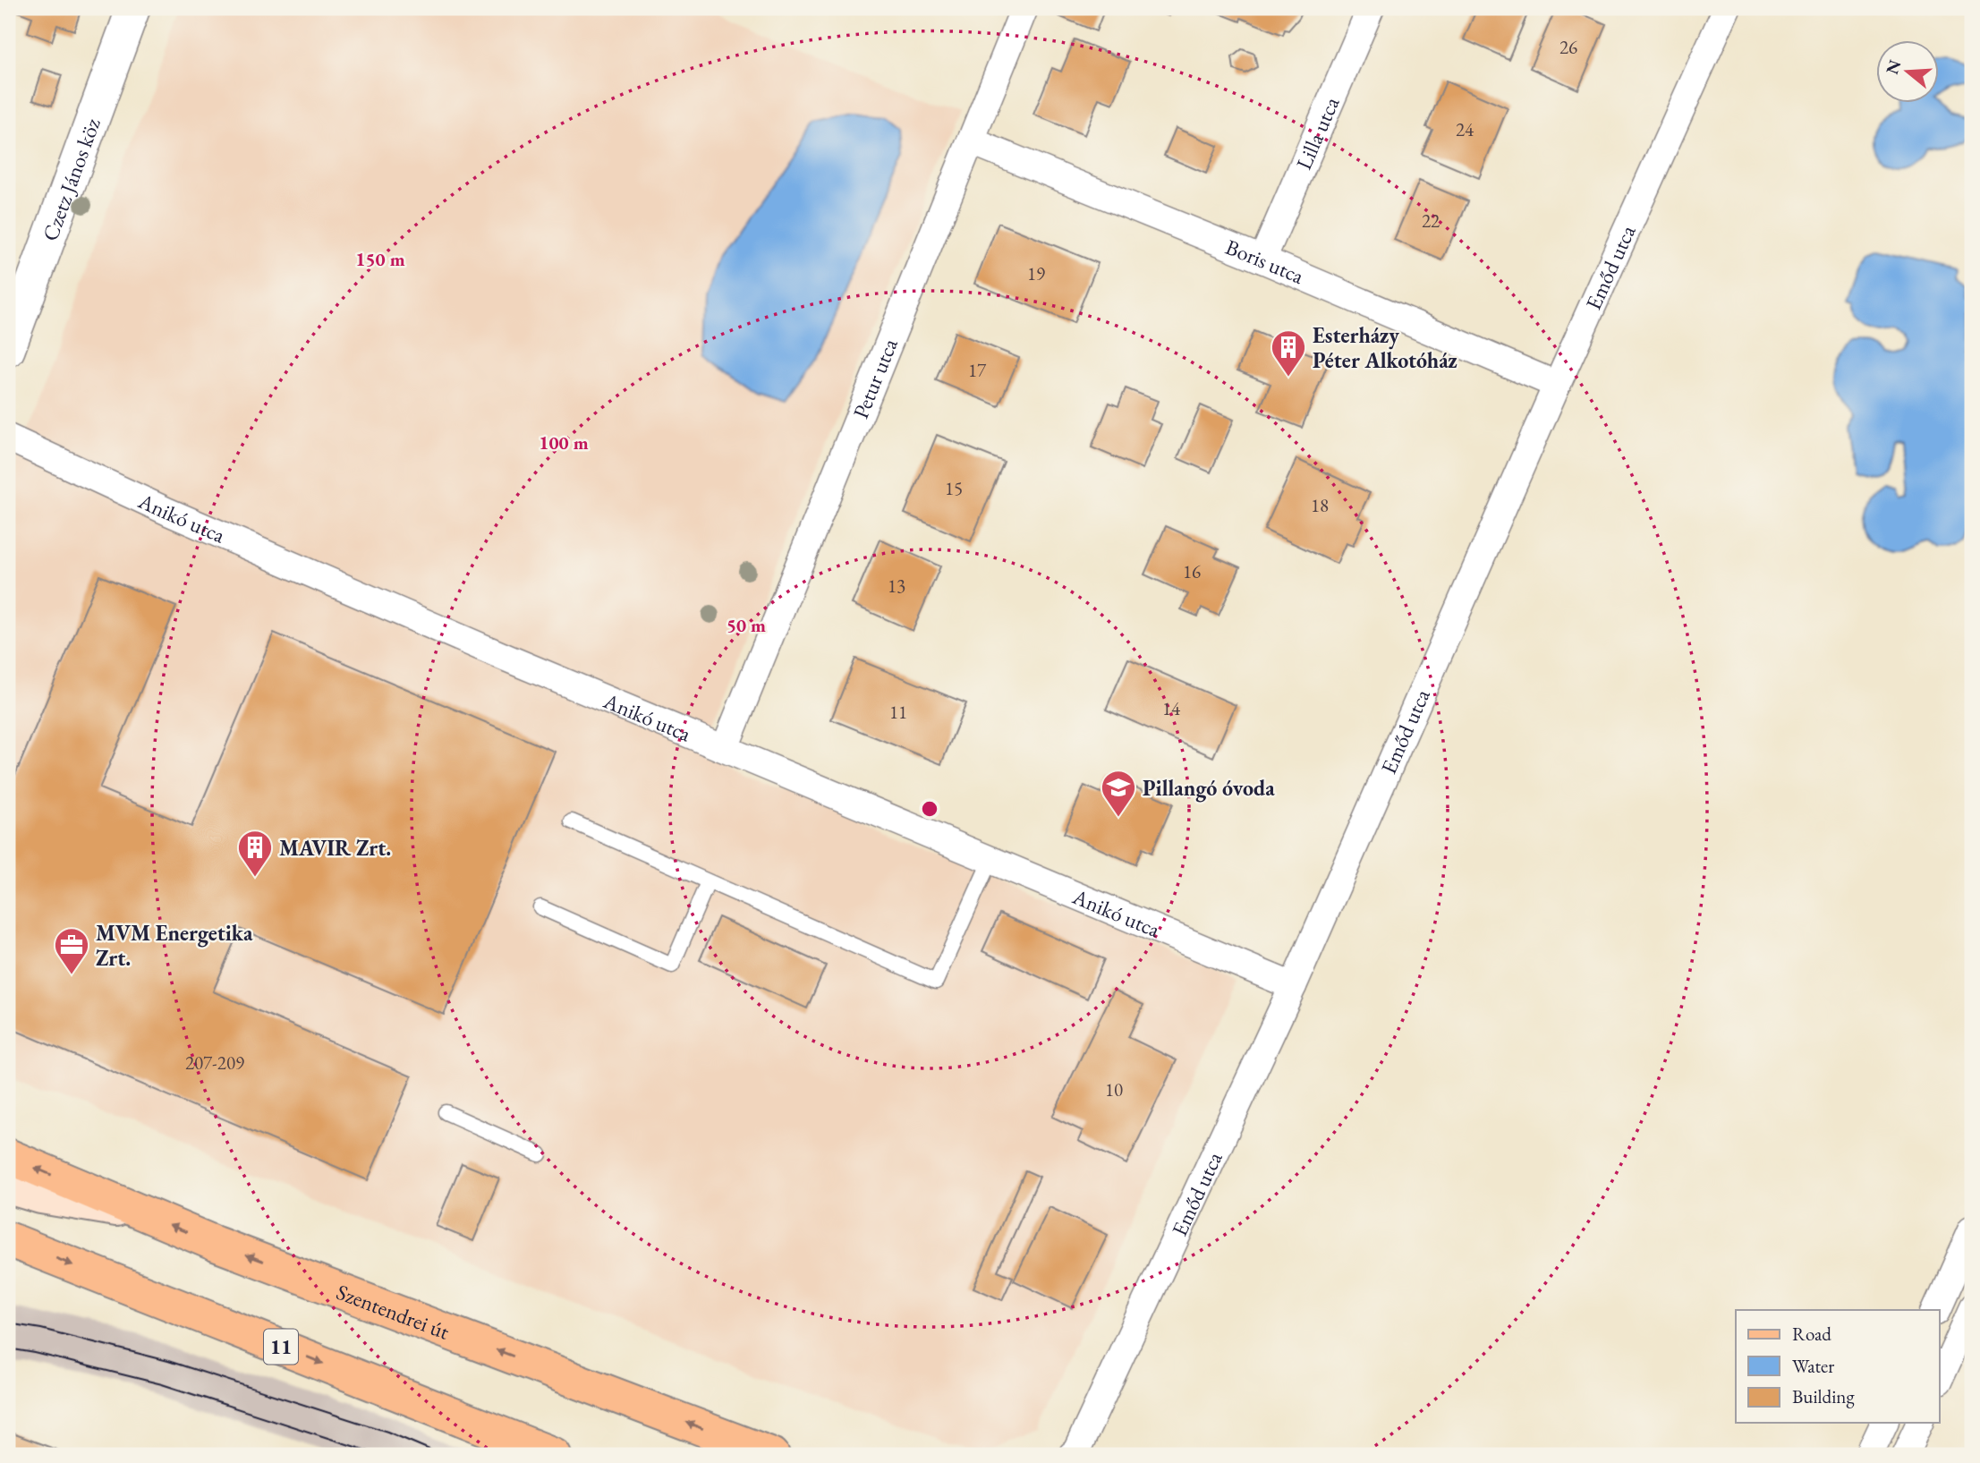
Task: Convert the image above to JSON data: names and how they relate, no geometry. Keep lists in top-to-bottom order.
{
  "streets": {
    "main road": ["Szentendrei út", "11"],
    "street": [
      "Lilla utca",
      "Czetz János köz",
      "Boris utca",
      "Emőd utca",
      "Petur utca",
      "Anikó utca"
    ]
  },
  "crossings": [
    ["Lilla utca", "Boris utca"],
    ["Boris utca", "Emőd utca"],
    ["Boris utca", "Petur utca"],
    ["Emőd utca", "Anikó utca"],
    ["Petur utca", "Anikó utca"]
  ],
  "places": {
    "building": ["Esterházy Péter Alkotóház", "MAVIR Zrt."],
    "school or university": ["Pillangó óvoda"],
    "office": ["MVM Energetika Zrt."]
  },
  "house_numbers": [
    "26",
    "24",
    "22",
    "19",
    "17",
    "15",
    "18",
    "16",
    "13",
    "14",
    "11",
    "207-209",
    "10"
  ],
  "legend": ["Road", "Water", "Building"],
  "north": "left",
  "rings": ["150 m", "100 m", "50 m"]
}
